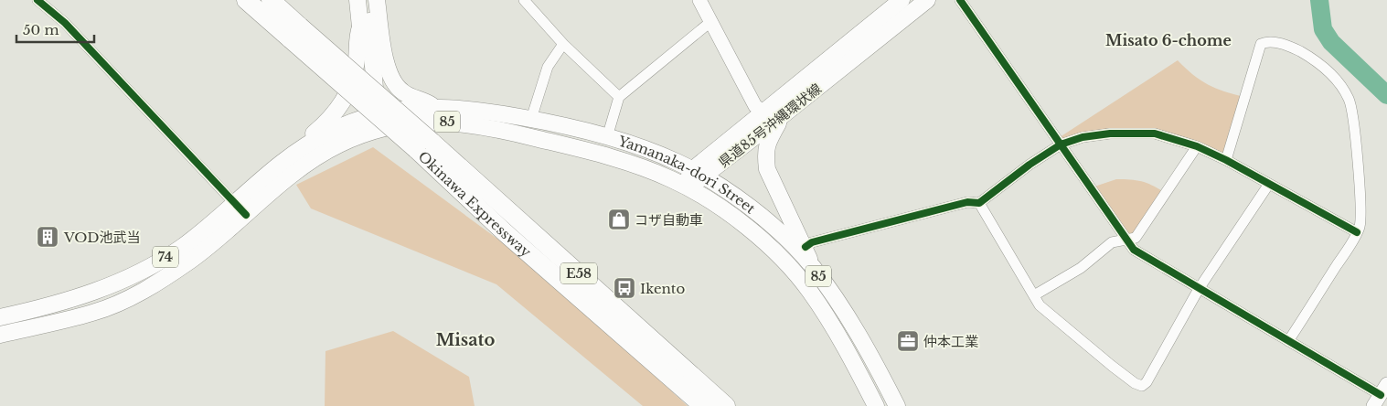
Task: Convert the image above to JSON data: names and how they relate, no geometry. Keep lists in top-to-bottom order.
{
  "streets": {
    "highway": ["Okinawa Expressway", "E58"],
    "main road": [
      "85",
      "県道85号沖縄環状線",
      "Yamanaka-dori Street",
      "74"
    ]
  },
  "crossings": [
    ["県道85号沖縄環状線", "Yamanaka-dori Street"],
    ["Yamanaka-dori Street", "74"]
  ],
  "districts": ["Misato 6-chome", "Misato"],
  "places": {
    "shop": ["コザ自動車"],
    "building": ["VOD池武当"],
    "bus stop": ["Ikento"],
    "office": ["仲本工業"]
  },
  "scale_bar": "50 m"
}
